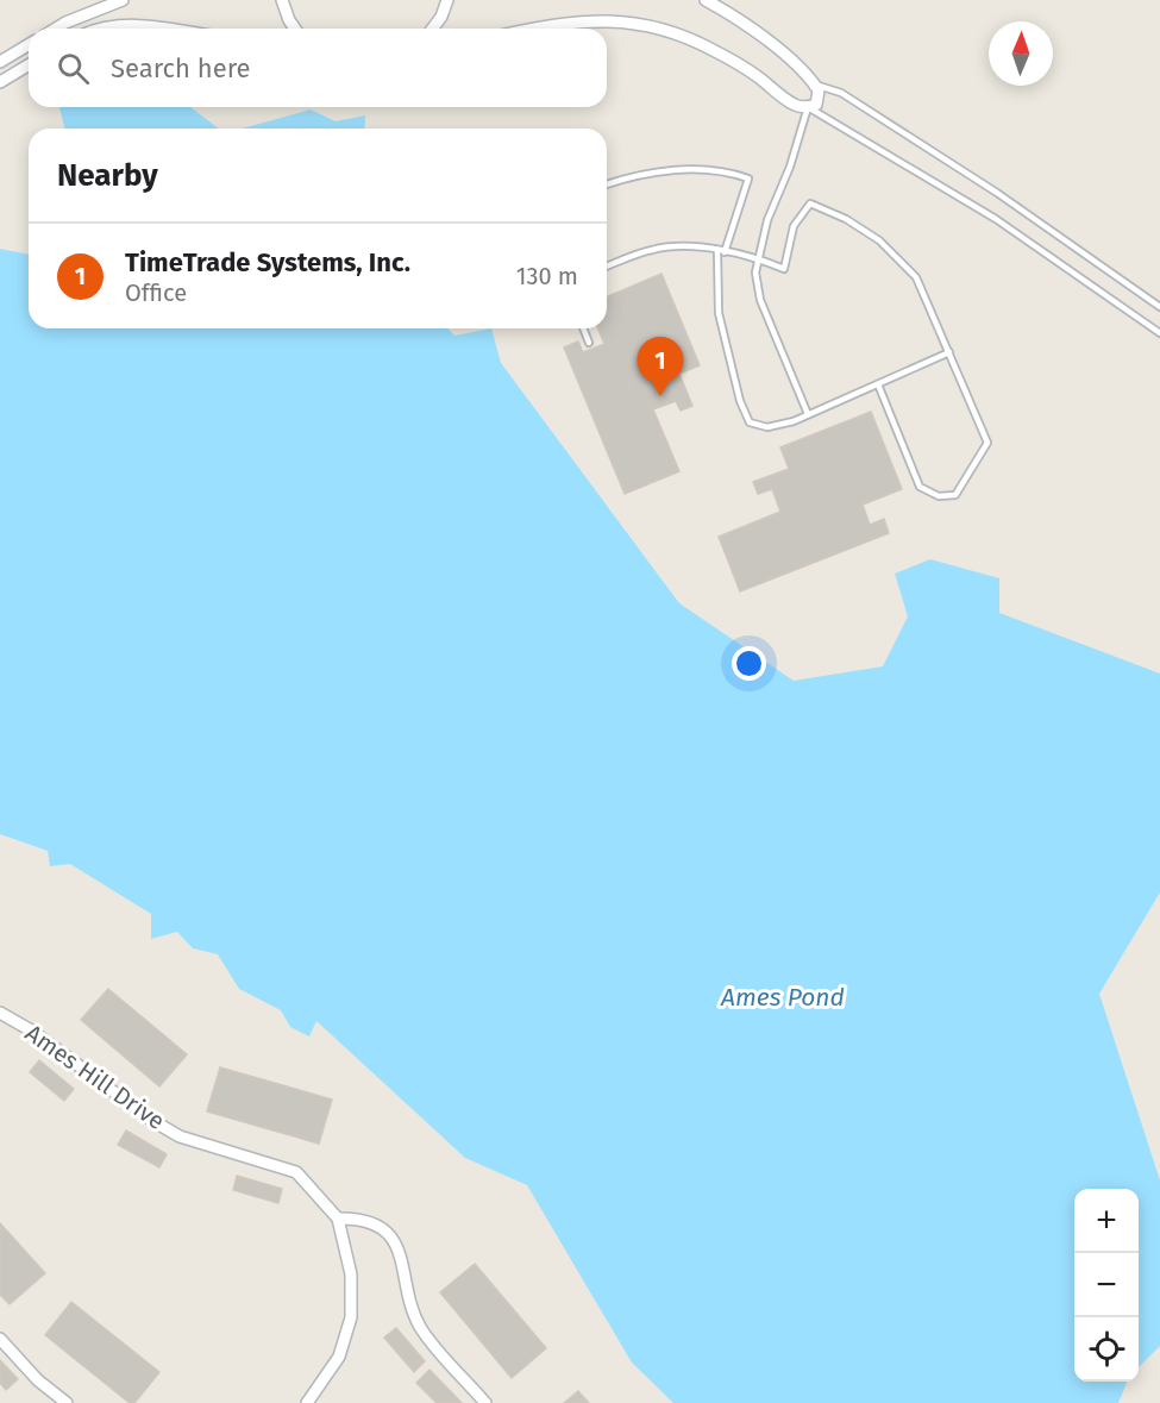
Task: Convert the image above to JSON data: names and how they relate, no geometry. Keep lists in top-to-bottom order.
{
  "streets": {
    "street": ["Ames Hill Drive"]
  },
  "water": ["Ames Pond"],
  "north": "top",
  "page": {
    "search": "Search here",
    "heading": "Nearby",
    "list": [
      {
        "mark": "1",
        "name": "TimeTrade Systems, Inc.",
        "note": "Office",
        "value": "130 m"
      }
    ],
    "pins": "1",
    "map_buttons": ["+", "−"]
  }
}
